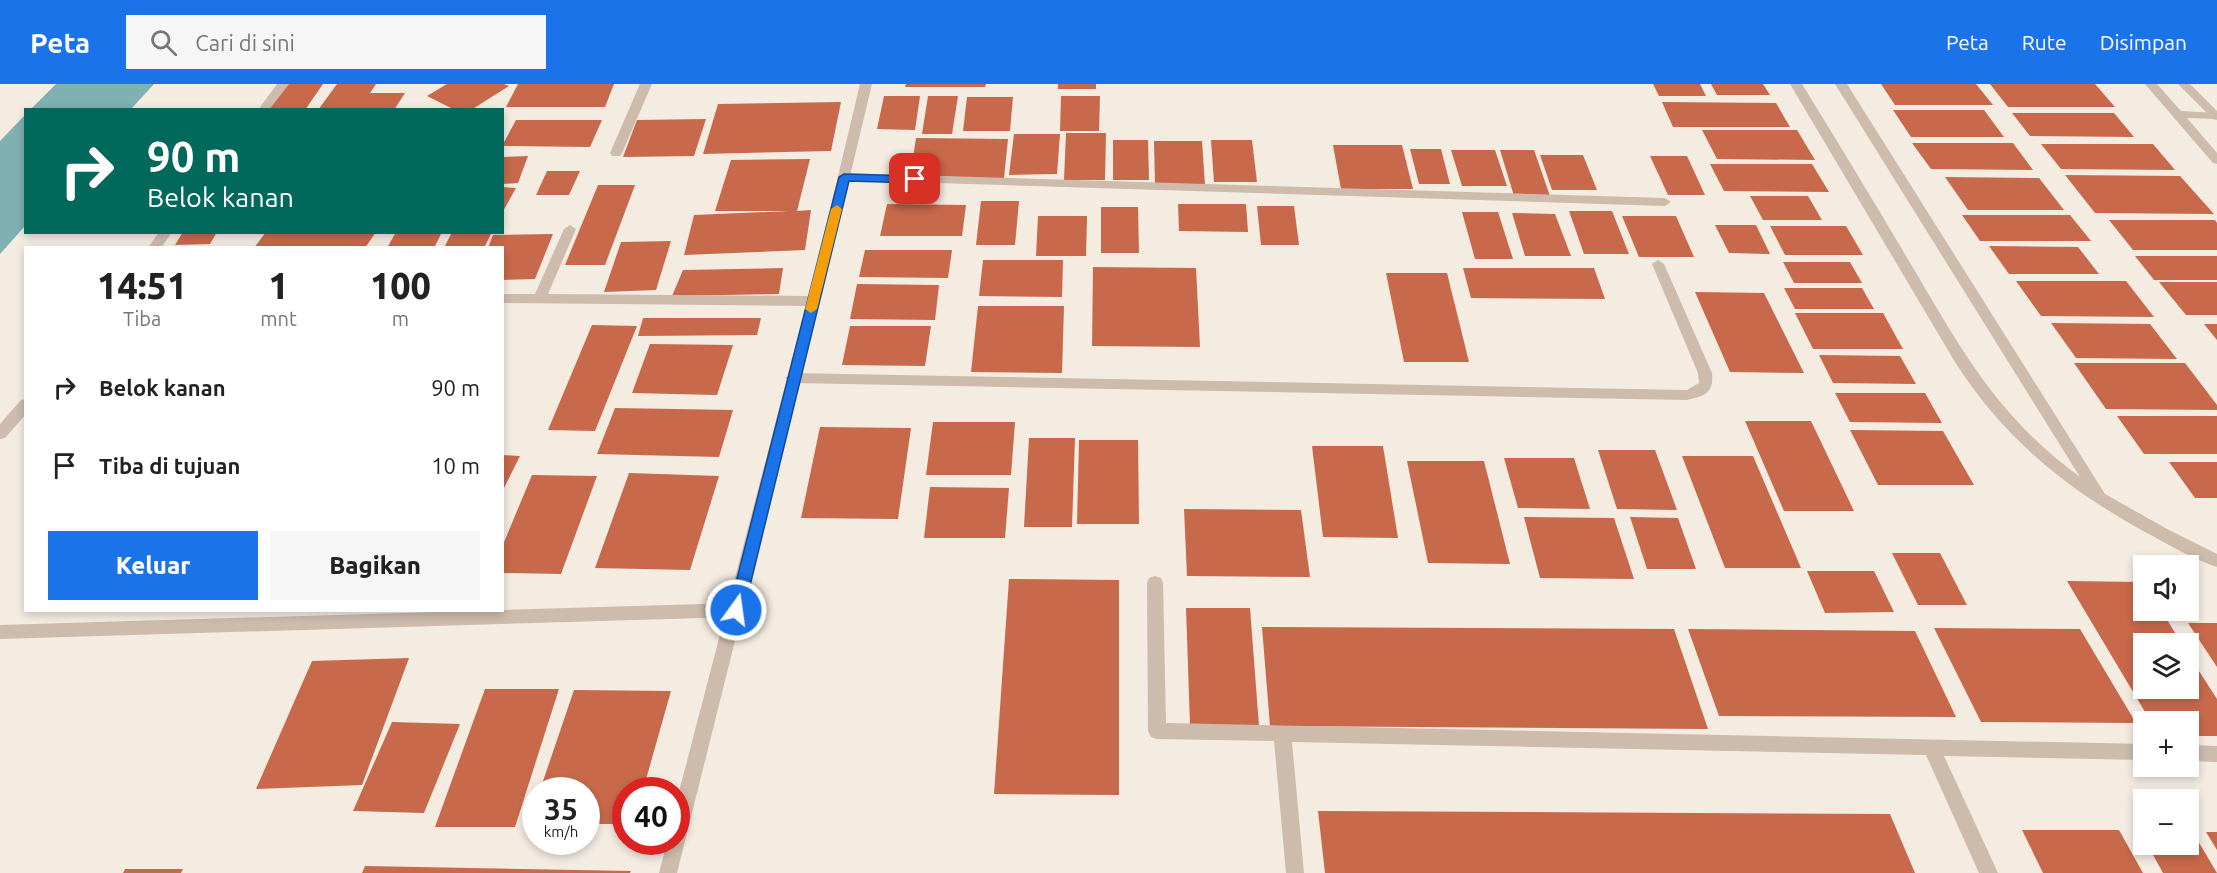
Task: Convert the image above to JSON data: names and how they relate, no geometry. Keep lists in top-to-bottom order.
{
  "page": {
    "header": "Peta",
    "search": "Cari di sini",
    "nav": ["Peta", "Rute", "Disimpan"],
    "turn": ["90 m", "Belok kanan"],
    "eta": [
      "14:51",
      "Tiba",
      "1",
      "mnt",
      "100",
      "m"
    ],
    "list": [
      {
        "name": "Belok kanan",
        "value": "90 m"
      },
      {
        "name": "Tiba di tujuan",
        "value": "10 m"
      }
    ],
    "buttons": ["Keluar", "Bagikan"],
    "map_buttons": ["+", "−"],
    "speed": "35 km/h",
    "limit": "40"
  }
}
